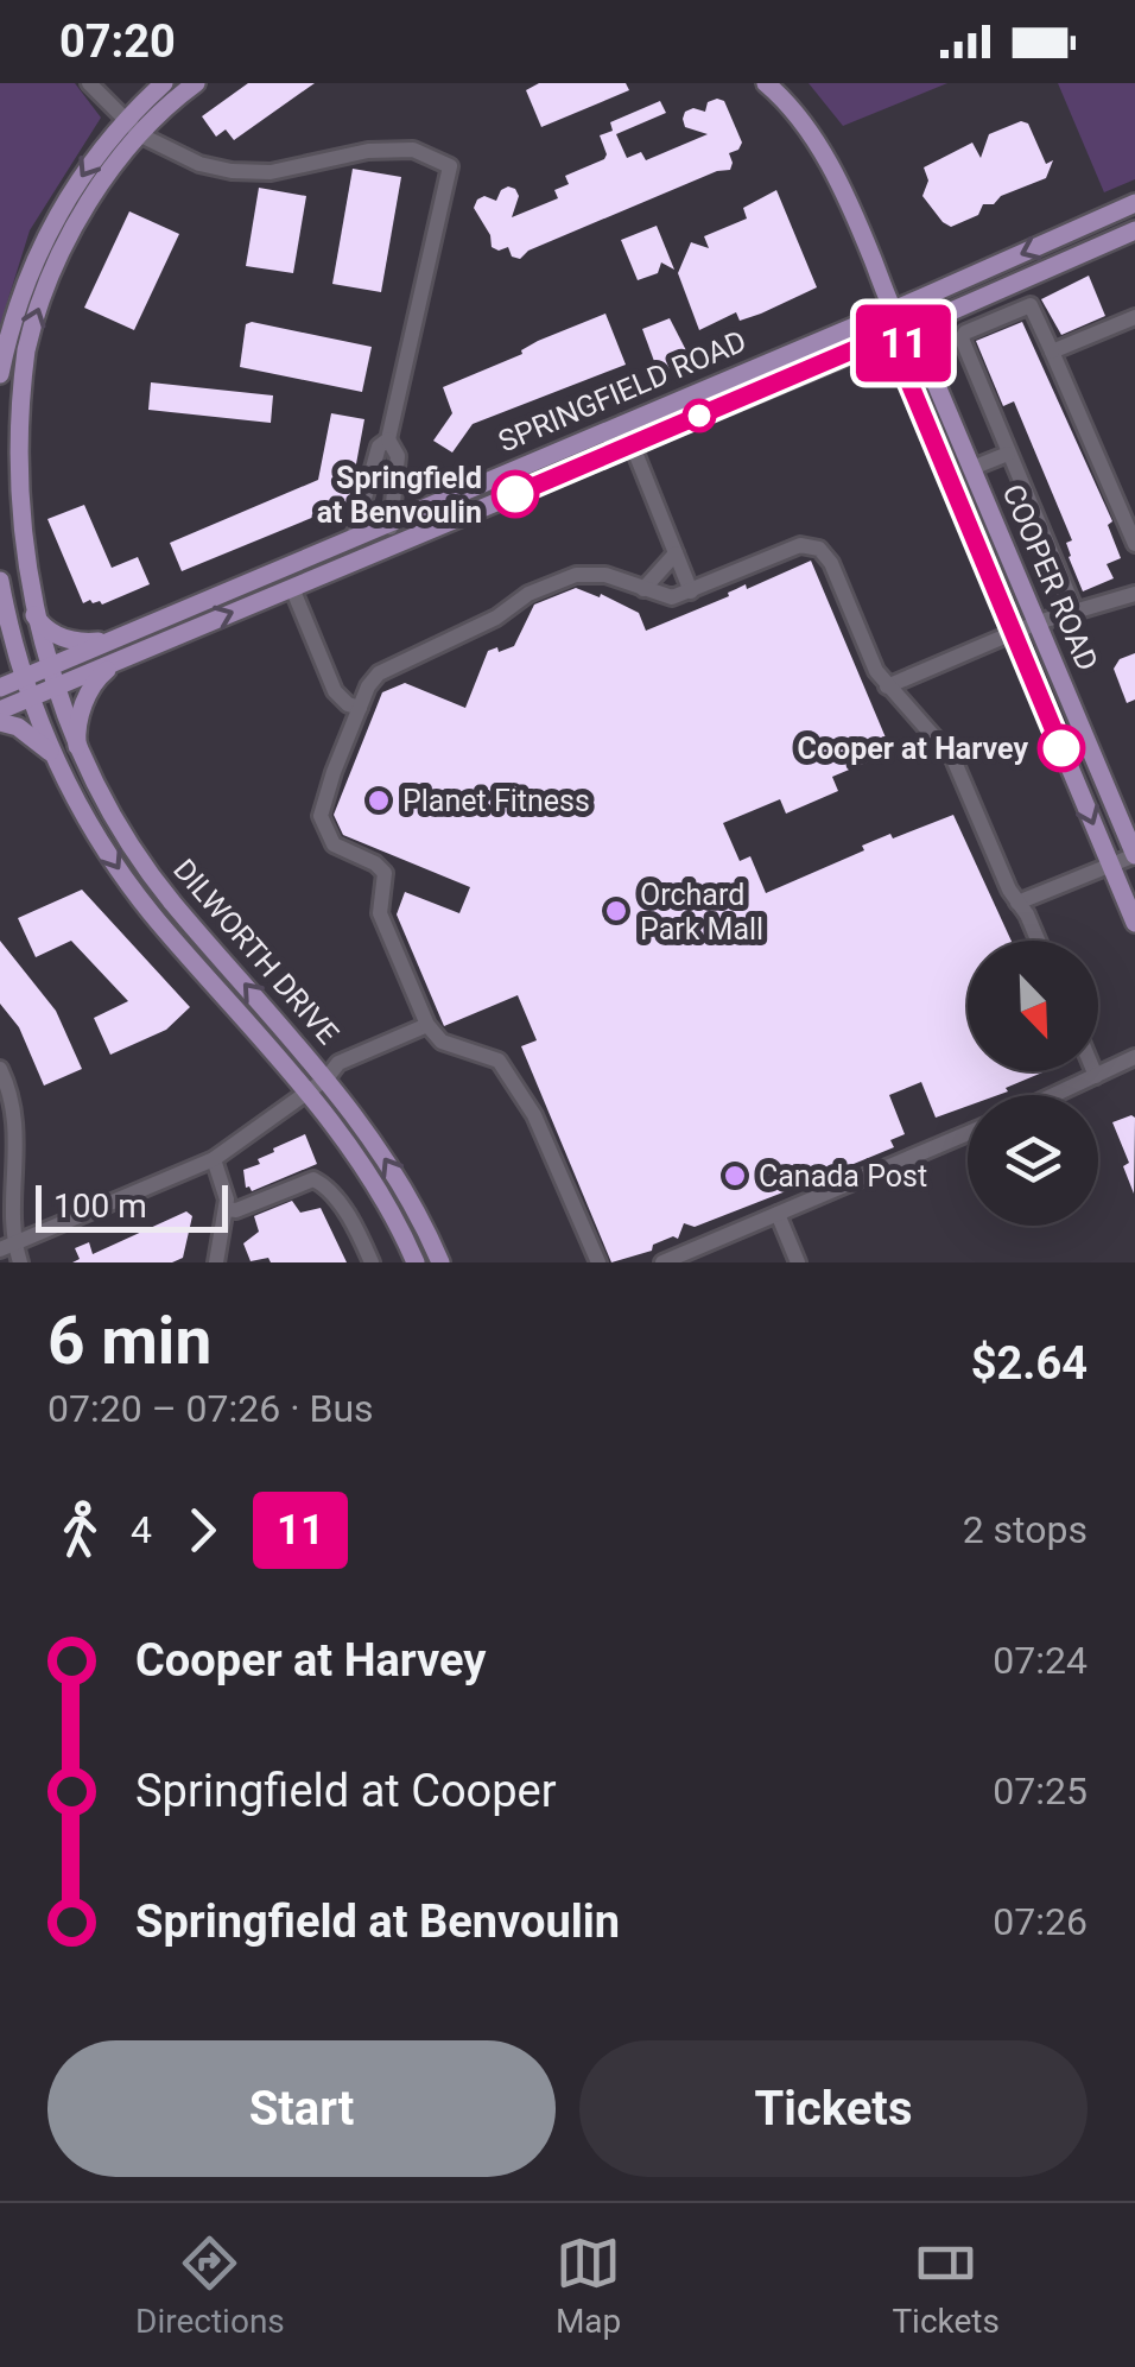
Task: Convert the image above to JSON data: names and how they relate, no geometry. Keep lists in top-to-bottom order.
{
  "streets": {
    "main road": ["SPRINGFIELD ROAD", "COOPER ROAD", "DILWORTH DRIVE"]
  },
  "crossings": [
    ["SPRINGFIELD ROAD", "COOPER ROAD"],
    ["SPRINGFIELD ROAD", "DILWORTH DRIVE"]
  ],
  "places": [
    "Springfield at Benvoulin",
    "Cooper at Harvey",
    "Planet Fitness",
    "Orchard Park Mall",
    "Canada Post"
  ],
  "lines": ["bus line 11"],
  "scale_bar": "100 m",
  "north": "bottom right",
  "page": {
    "status": "07:20",
    "on_map": "11",
    "scale": "100 m",
    "heading": ["6 min", "07:20 – 07:26 · Bus", "$2.64"],
    "legs": ["4", "11", "2 stops"],
    "list": [
      {
        "name": "Cooper at Harvey",
        "value": "07:24"
      },
      {
        "name": "Springfield at Cooper",
        "value": "07:25"
      },
      {
        "name": "Springfield at Benvoulin",
        "value": "07:26"
      }
    ],
    "buttons": ["Start", "Tickets"],
    "tabs": ["Directions", "Map", "Tickets"]
  }
}
